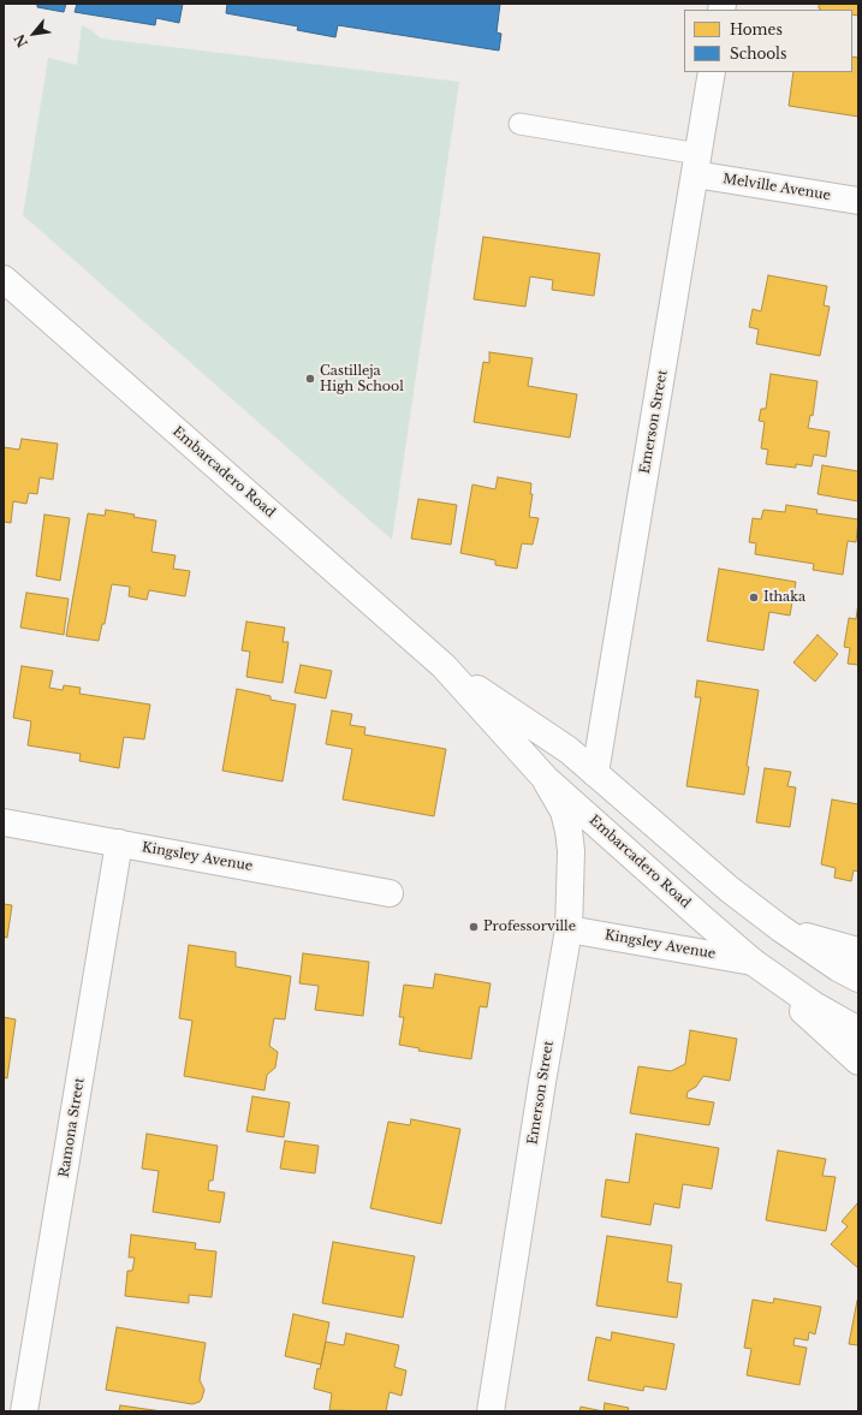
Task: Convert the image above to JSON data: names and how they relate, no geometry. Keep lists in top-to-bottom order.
{
  "streets": {
    "street": [
      "Melville Avenue",
      "Emerson Street",
      "Embarcadero Road",
      "Kingsley Avenue",
      "Ramona Street"
    ]
  },
  "crossings": [
    ["Melville Avenue", "Emerson Street"],
    ["Emerson Street", "Embarcadero Road"],
    ["Emerson Street", "Kingsley Avenue"],
    ["Embarcadero Road", "Kingsley Avenue"],
    ["Kingsley Avenue", "Ramona Street"]
  ],
  "places": ["Castilleja High School", "Ithaka", "Professorville"],
  "legend": ["Homes", "Schools"],
  "north": "bottom left"
}
